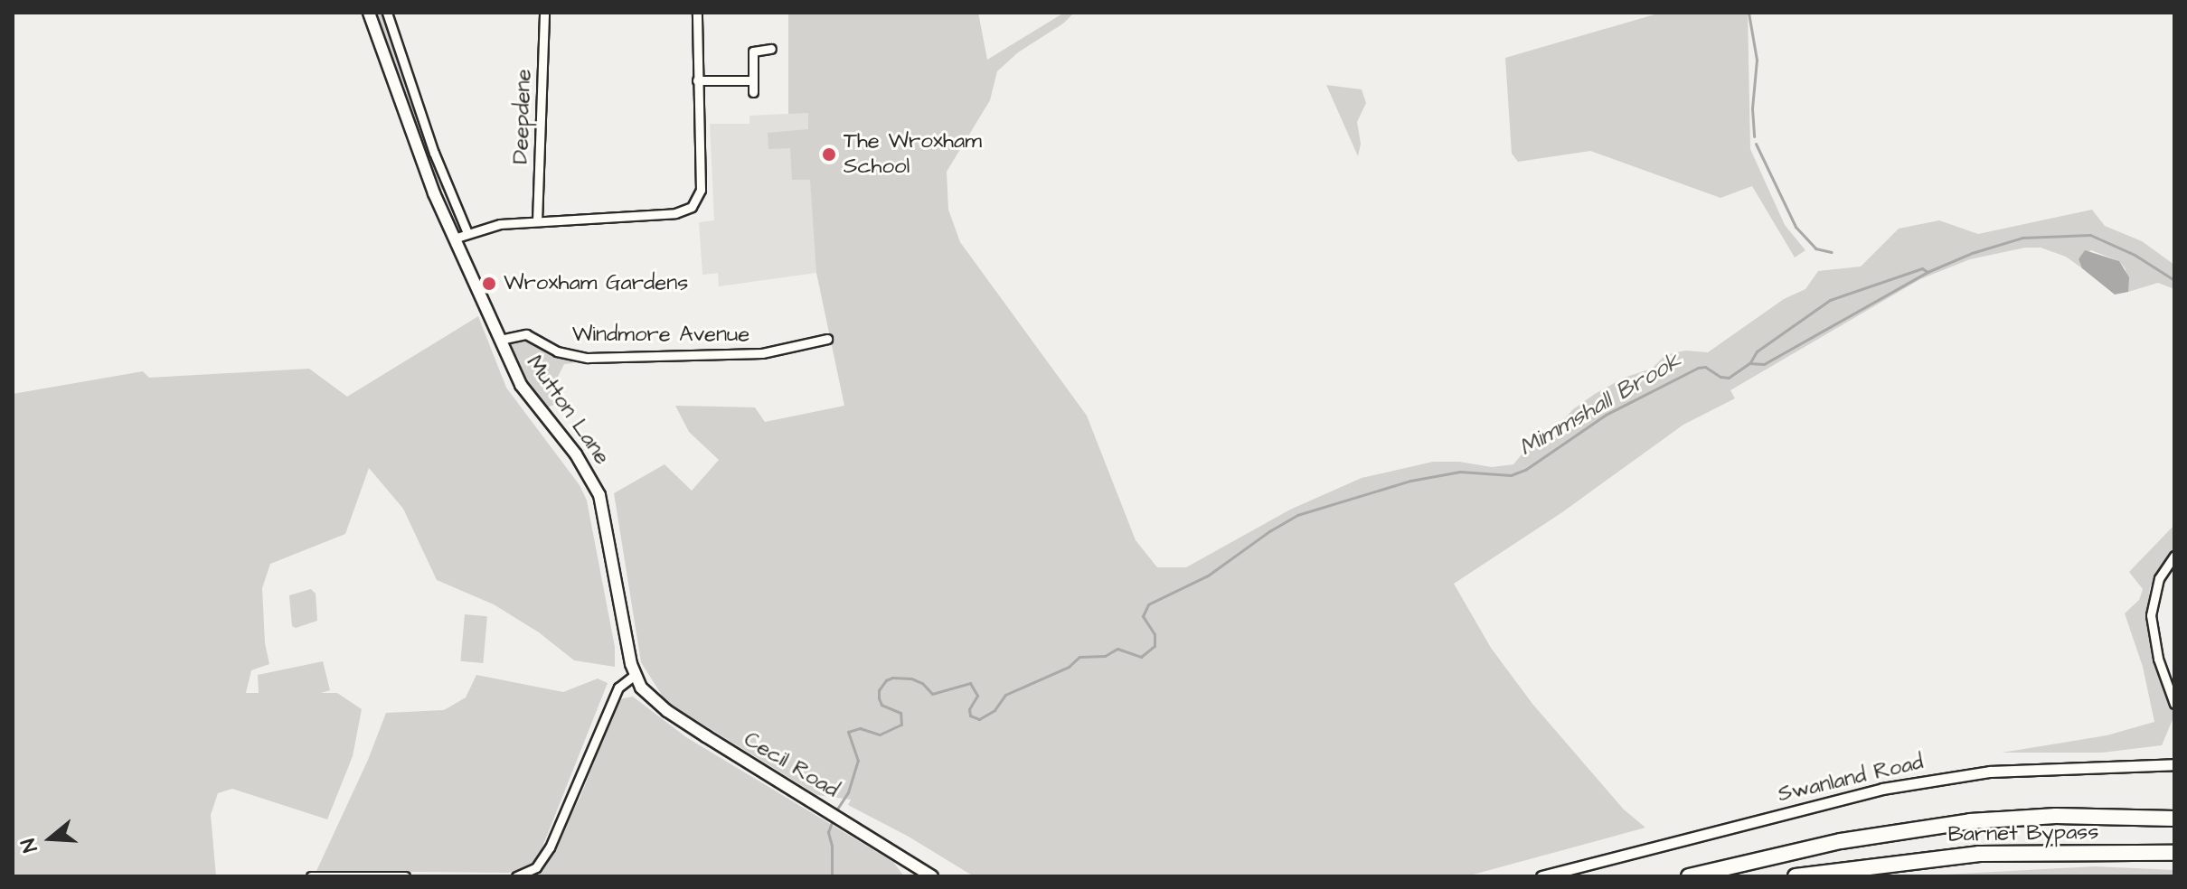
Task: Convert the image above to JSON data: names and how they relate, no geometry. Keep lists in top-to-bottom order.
{
  "streets": {
    "highway": ["Barnet Bypass"],
    "main road": ["Mutton Lane", "Cecil Road"],
    "street": ["Deepdene", "Windmore Avenue", "Swanland Road"]
  },
  "crossings": [
    ["Windmore Avenue", "Mutton Lane"],
    ["Mutton Lane", "Cecil Road"]
  ],
  "water": ["Mimmshall Brook"],
  "places": ["The Wroxham School", "Wroxham Gardens"],
  "north": "left"
}
